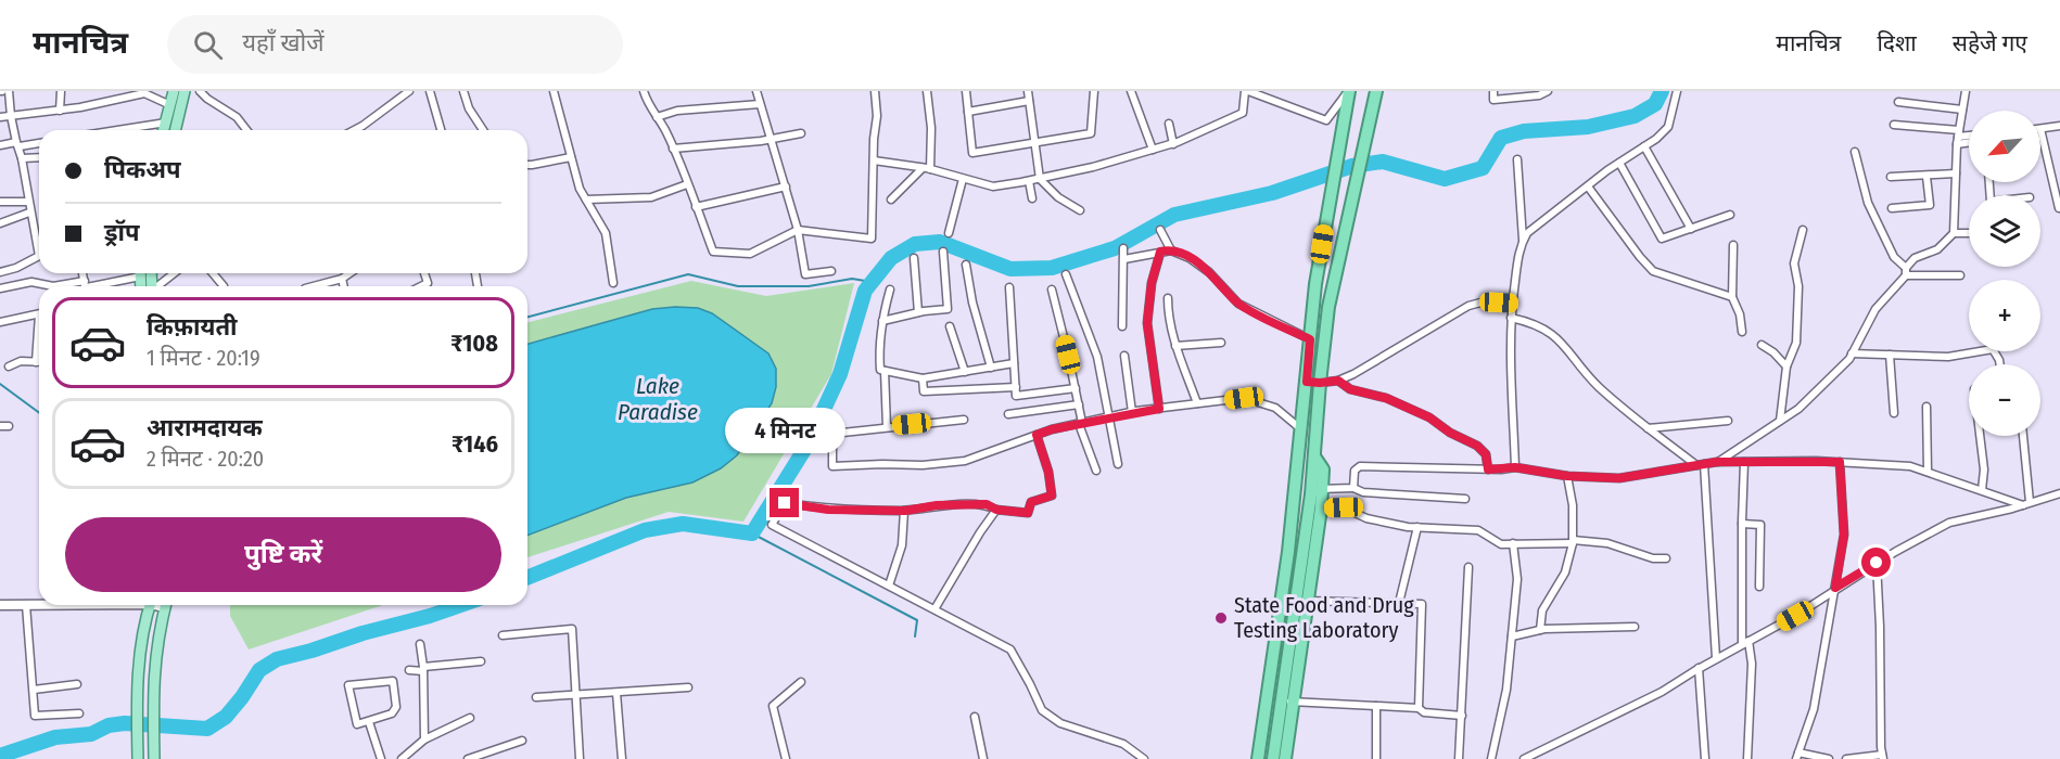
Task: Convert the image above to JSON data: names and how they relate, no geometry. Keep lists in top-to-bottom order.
{
  "water": ["Lake Paradise"],
  "places": ["State Food and Drug Testing Laboratory"],
  "north": "bottom left",
  "page": {
    "header": "मानचित्र",
    "search": "यहाँ खोजें",
    "nav": ["मानचित्र", "दिशा", "सहेजे गए"],
    "map_buttons": ["+", "−"],
    "banner": ["पिकअप", "ड्रॉप"],
    "list": [
      {
        "name": "किफ़ायती",
        "note": "1 मिनट · 20:19",
        "value": "₹108"
      },
      {
        "name": "आरामदायक",
        "note": "2 मिनट · 20:20",
        "value": "₹146"
      }
    ],
    "bubble": "4 मिनट",
    "buttons": "पुष्टि करें"
  }
}
